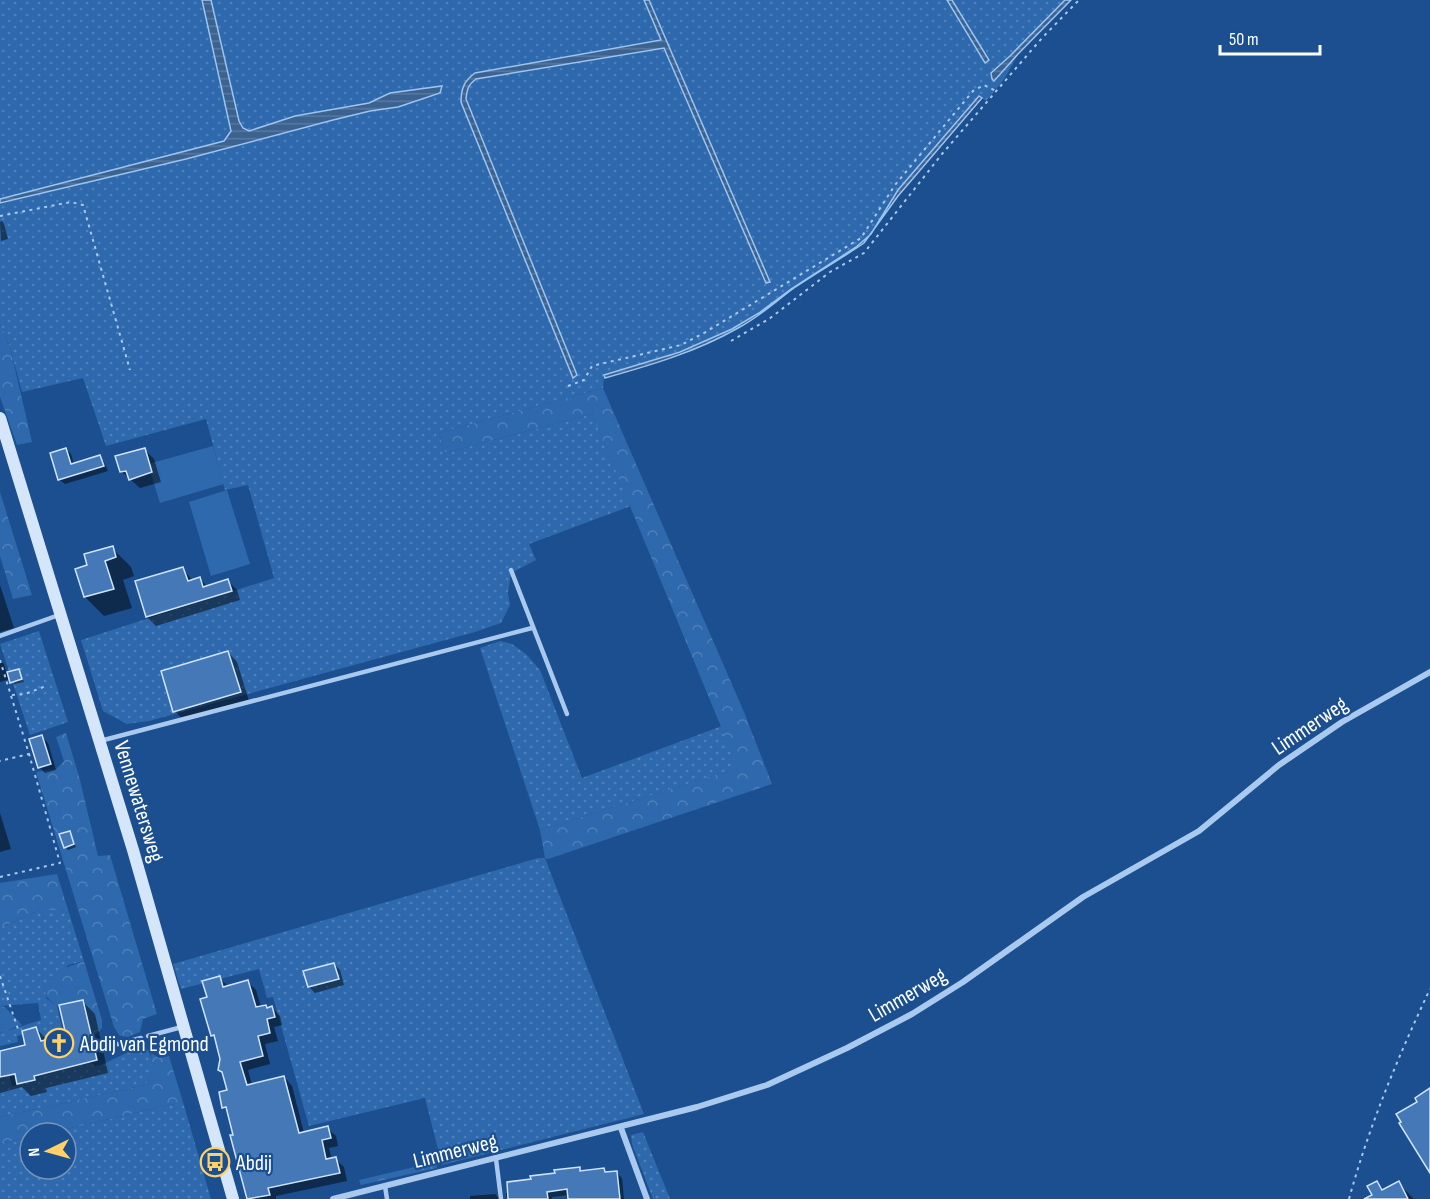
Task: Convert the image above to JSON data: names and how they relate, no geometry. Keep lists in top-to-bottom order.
{
  "streets": {
    "street": ["Limmerweg", "Vennewatersweg"]
  },
  "places": {
    "church": ["Abdij van Egmond"],
    "bus stop": ["Abdij"]
  },
  "scale_bar": "50 m",
  "north": "left"
}
